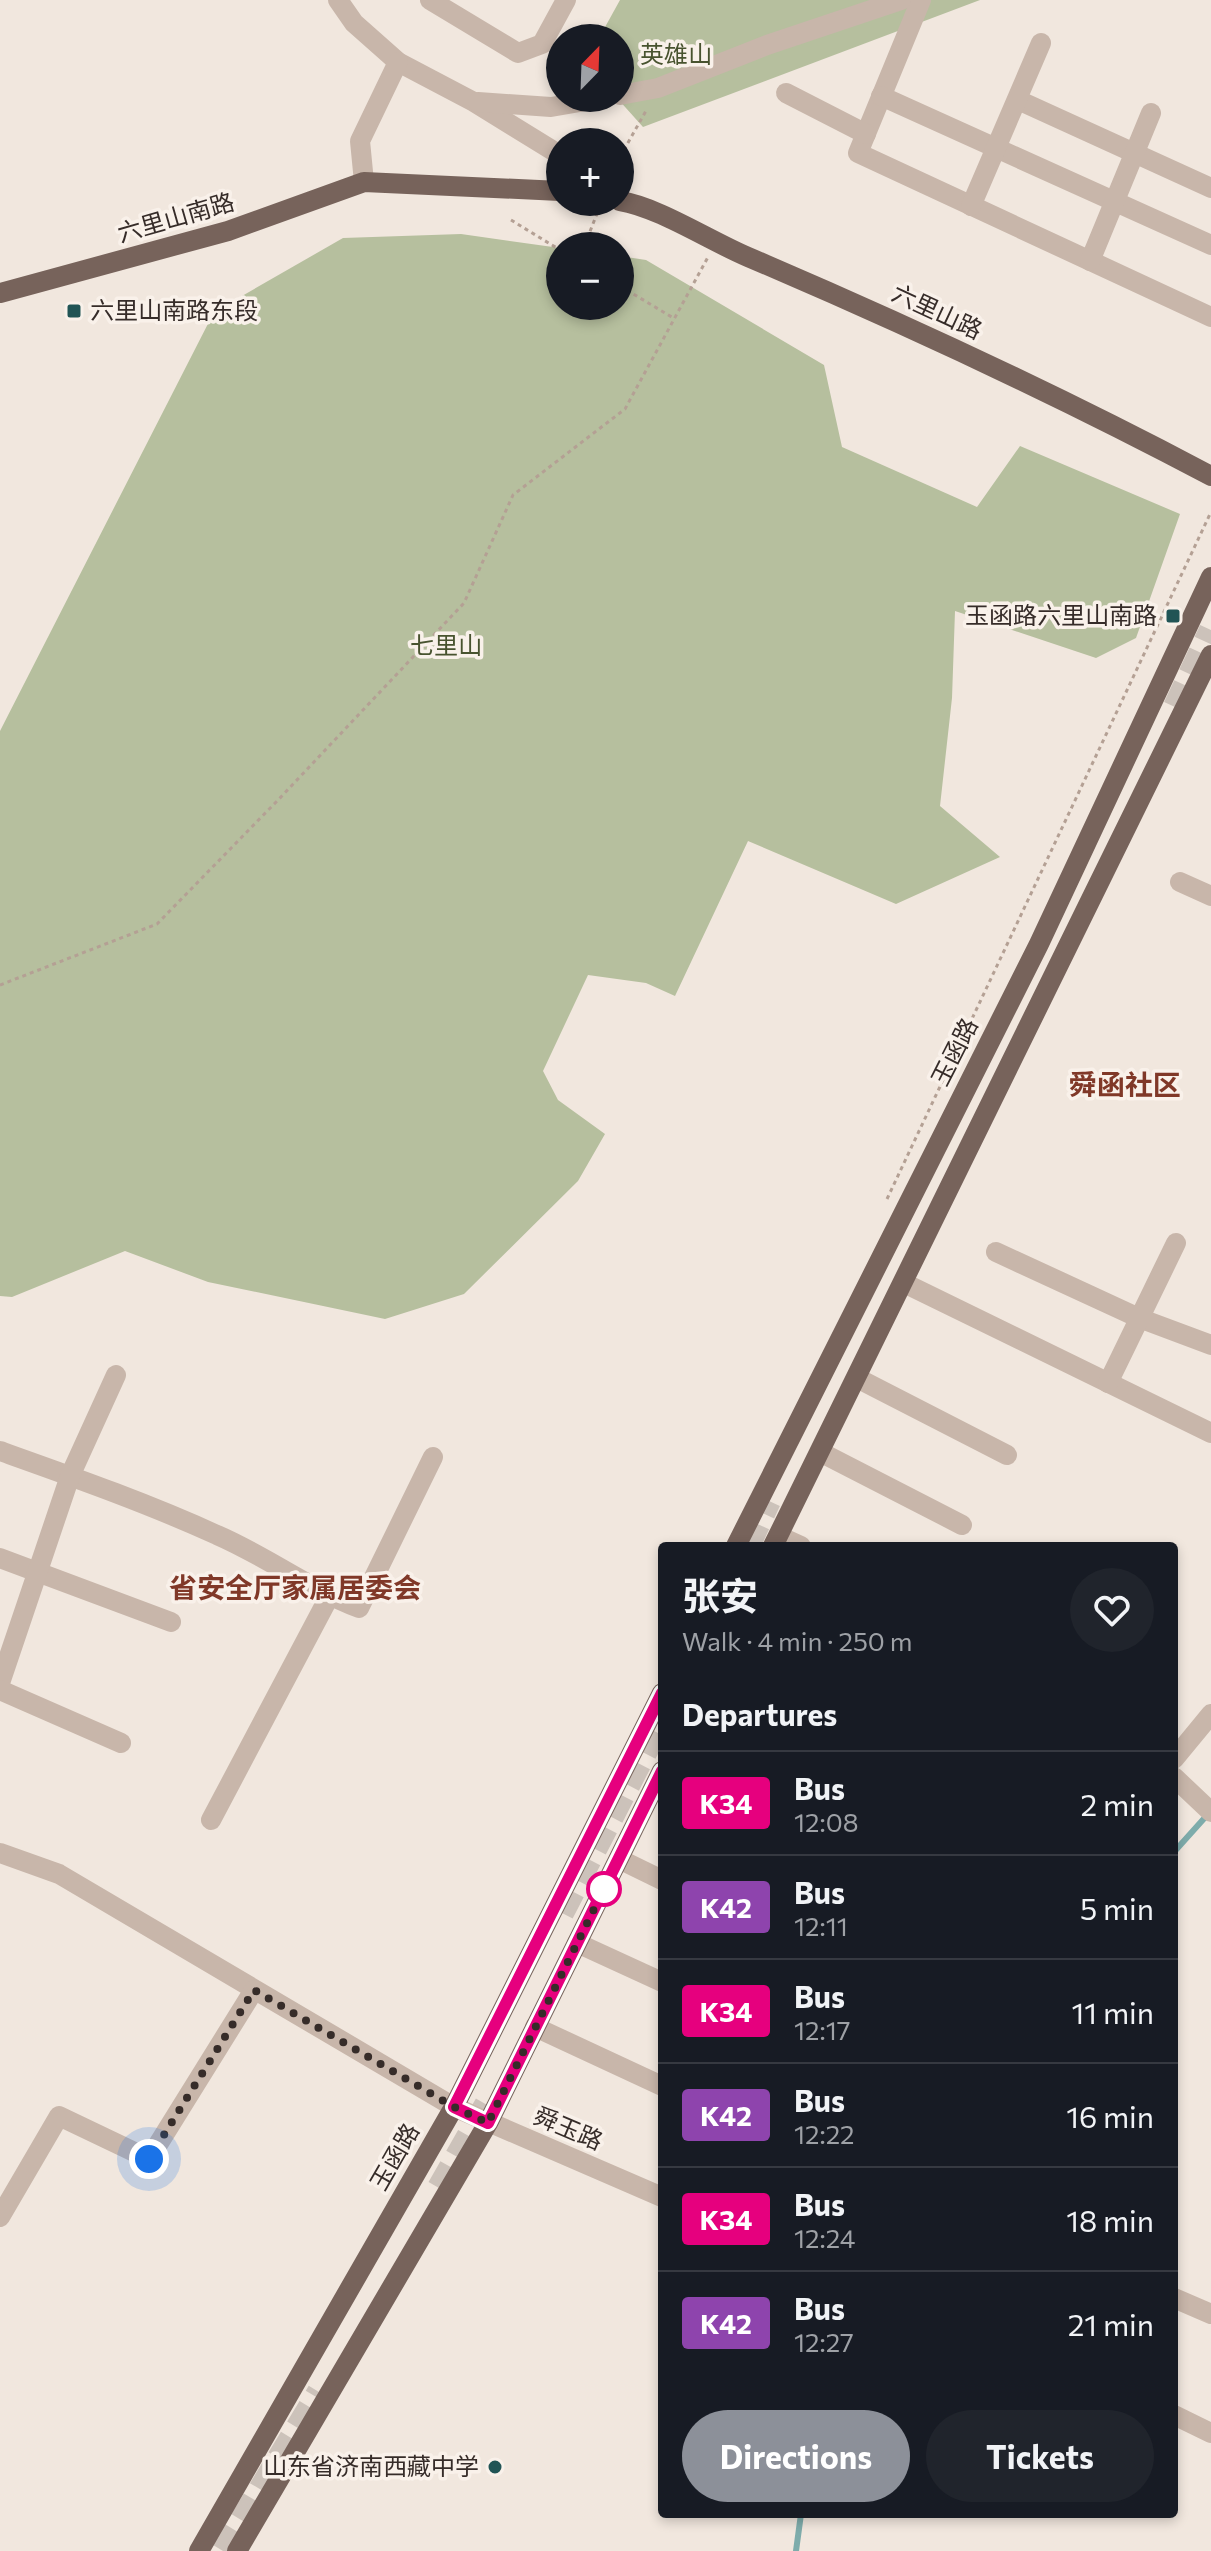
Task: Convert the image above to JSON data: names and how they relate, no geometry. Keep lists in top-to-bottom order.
{
  "streets": {
    "main road": ["六里山南路", "六里山路", "玉函路"],
    "street": ["舜玉路"]
  },
  "crossings": [
    ["玉函路", "舜玉路"]
  ],
  "districts": ["舜函社区", "省安全厅家属居委会"],
  "parks": ["英雄山", "七里山"],
  "places": {
    "transit": ["六里山南路东段", "玉函路六里山南路"],
    "other": ["山东省济南西藏中学"]
  },
  "lines": ["bus line K34"],
  "north": "top right",
  "page": {
    "map_buttons": ["+", "−"],
    "heading": [
      ["张安", "Walk · 4 min · 250 m"],
      "Departures"
    ],
    "list": [
      {
        "mark": "K34",
        "name": "Bus",
        "note": "12:08",
        "value": "2 min"
      },
      {
        "mark": "K42",
        "name": "Bus",
        "note": "12:11",
        "value": "5 min"
      },
      {
        "mark": "K34",
        "name": "Bus",
        "note": "12:17",
        "value": "11 min"
      },
      {
        "mark": "K42",
        "name": "Bus",
        "note": "12:22",
        "value": "16 min"
      },
      {
        "mark": "K34",
        "name": "Bus",
        "note": "12:24",
        "value": "18 min"
      },
      {
        "mark": "K42",
        "name": "Bus",
        "note": "12:27",
        "value": "21 min"
      }
    ],
    "buttons": ["Directions", "Tickets"]
  }
}
